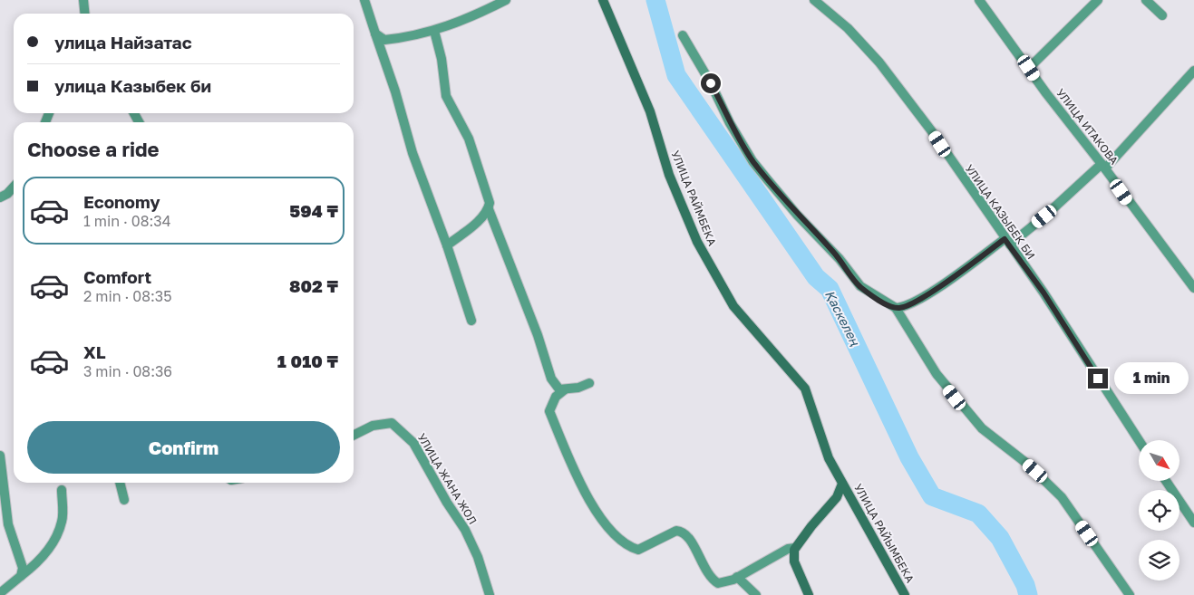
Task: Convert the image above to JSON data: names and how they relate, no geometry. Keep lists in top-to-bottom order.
{
  "streets": {
    "street": [
      "УЛИЦА ИТАКОВА",
      "УЛИЦА РАЙМБЕКА",
      "УЛИЦА КАЗЫБЕК БИ",
      "УЛИЦА ЖАНА ЖОЛ",
      "УЛИЦА РАЙЫМБЕКА"
    ]
  },
  "crossings": [
    ["УЛИЦА РАЙМБЕКА", "УЛИЦА РАЙЫМБЕКА"]
  ],
  "water": ["Қаскелең"],
  "north": "bottom right",
  "page": {
    "banner": ["улица Найзатас", "улица Казыбек би"],
    "heading": "Choose a ride",
    "list": [
      {
        "name": "Economy",
        "note": "1 min · 08:34",
        "value": "594 ₸"
      },
      {
        "name": "Comfort",
        "note": "2 min · 08:35",
        "value": "802 ₸"
      },
      {
        "name": "XL",
        "note": "3 min · 08:36",
        "value": "1 010 ₸"
      }
    ],
    "bubble": "1 min",
    "buttons": "Confirm"
  }
}
